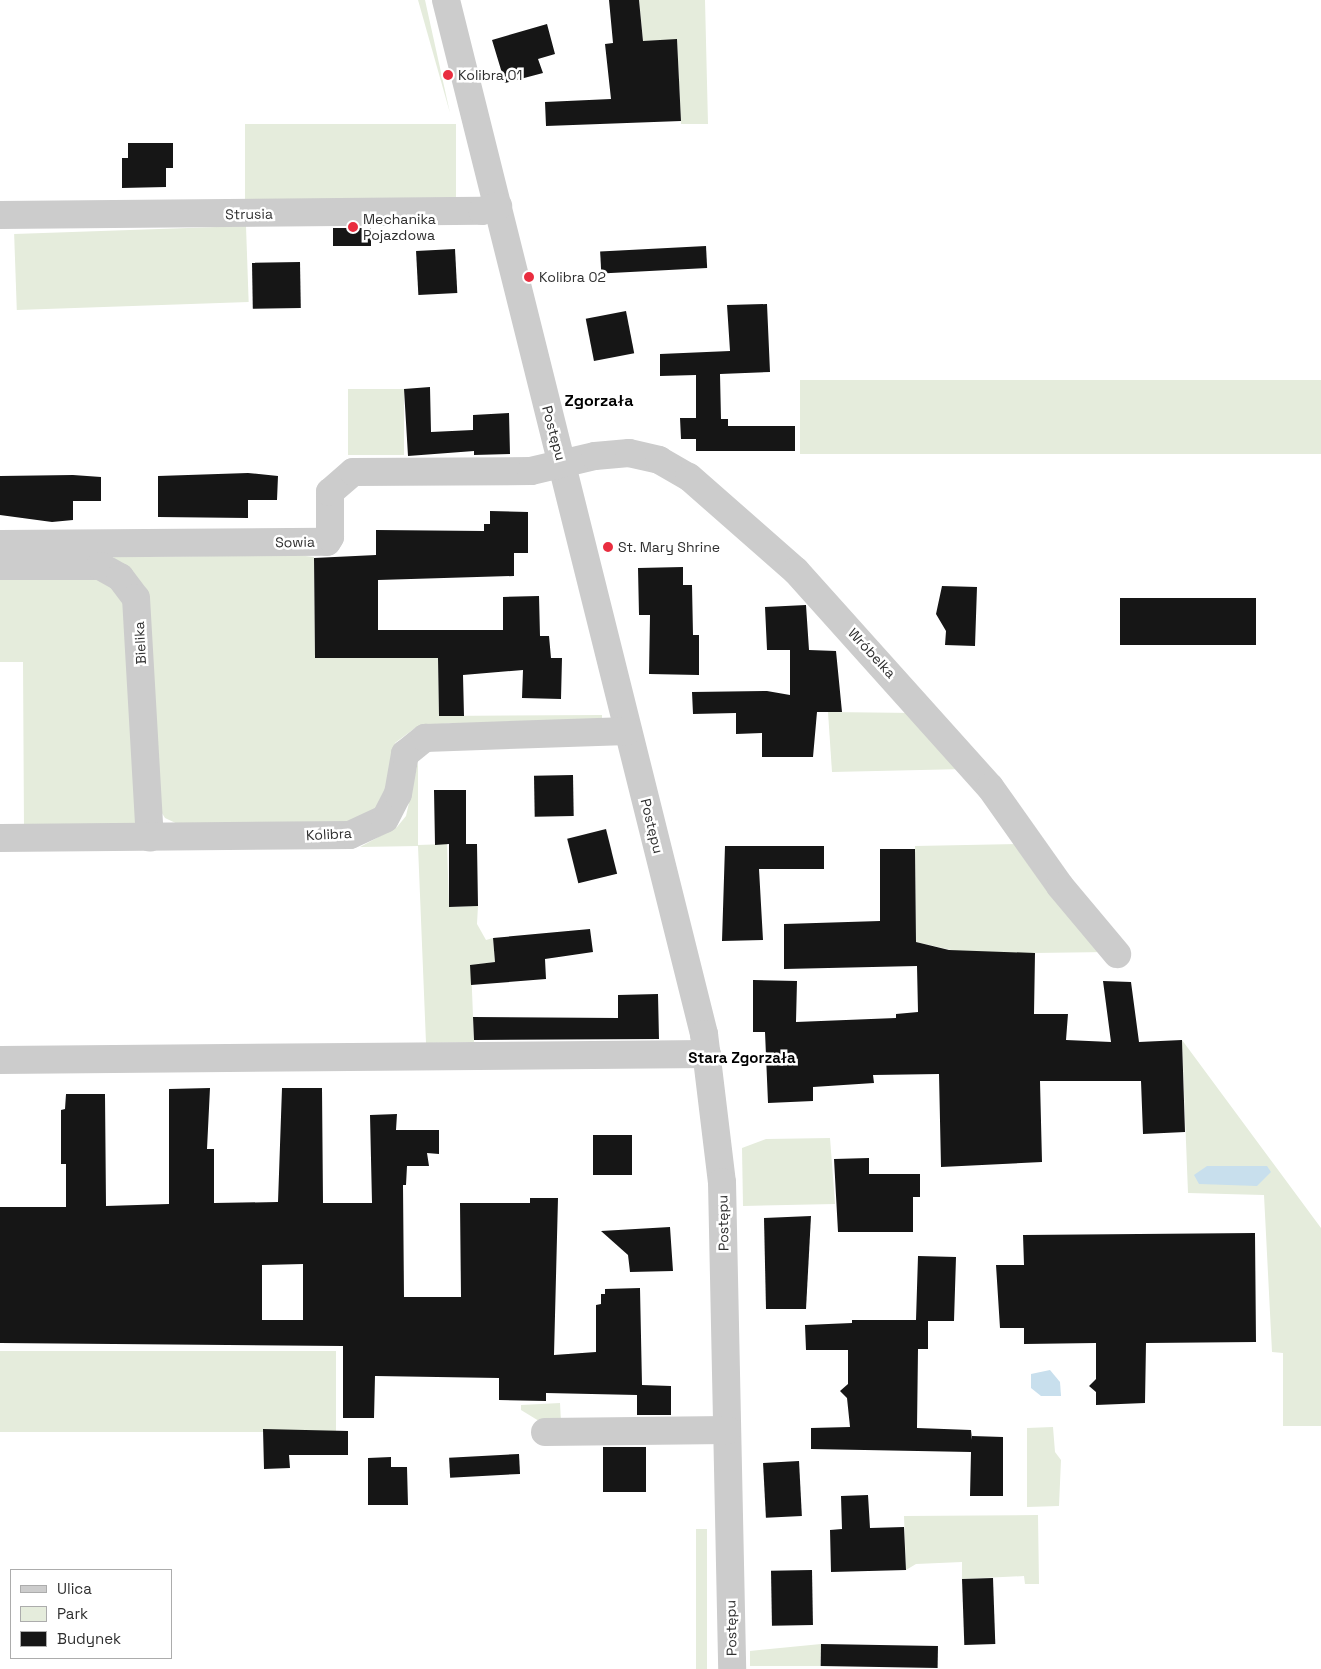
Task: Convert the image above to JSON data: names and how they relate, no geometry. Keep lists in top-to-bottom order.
{
  "streets": {
    "street": [
      "Strusia",
      "Postępu",
      "Sowia",
      "Bielika",
      "Wróbelka",
      "Kolibra"
    ]
  },
  "crossings": [
    ["Strusia", "Postępu"],
    ["Postępu", "Sowia"],
    ["Postępu", "Wróbelka"],
    ["Postępu", "Kolibra"],
    ["Sowia", "Wróbelka"],
    ["Bielika", "Kolibra"]
  ],
  "districts": ["Zgorzała", "Stara Zgorzała"],
  "places": [
    "Kolibra 01",
    "Mechanika Pojazdowa",
    "Kolibra 02",
    "St. Mary Shrine"
  ],
  "legend": ["Ulica", "Park", "Budynek"]
}
